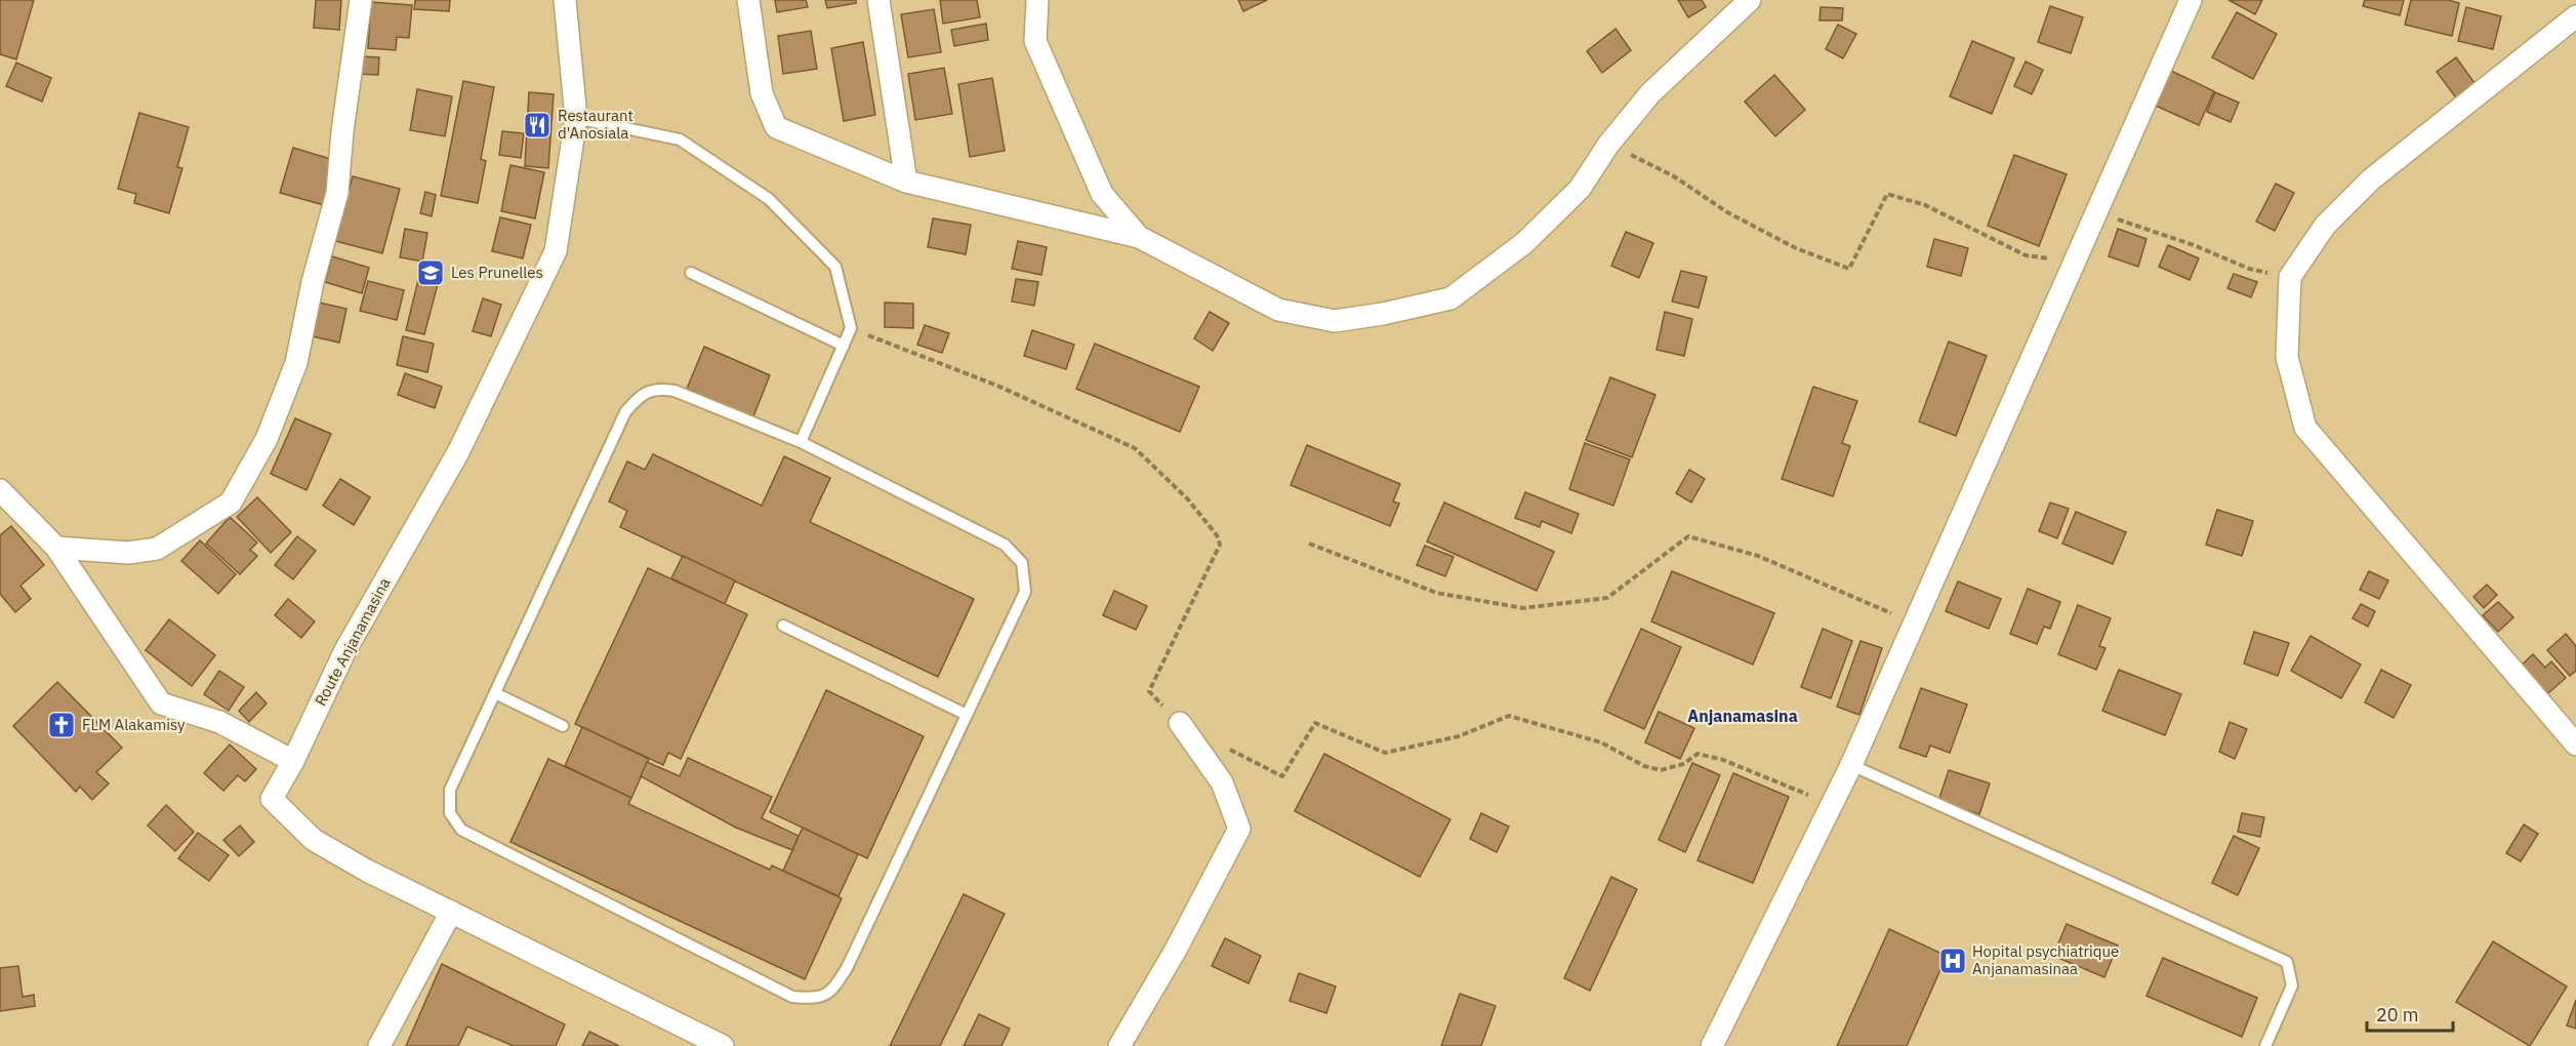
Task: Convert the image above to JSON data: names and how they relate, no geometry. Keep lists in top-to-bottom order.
{
  "streets": {
    "street": ["Route Anjanamasina"]
  },
  "districts": ["Anjanamasina"],
  "places": {
    "restaurant": ["Restaurant d'Anosiala"],
    "school or university": ["Les Prunelles"],
    "church": ["FLM Alakamisy"],
    "hospital": ["Hopital psychiatrique Anjanamasinaa"]
  },
  "scale_bar": "20 m"
}
